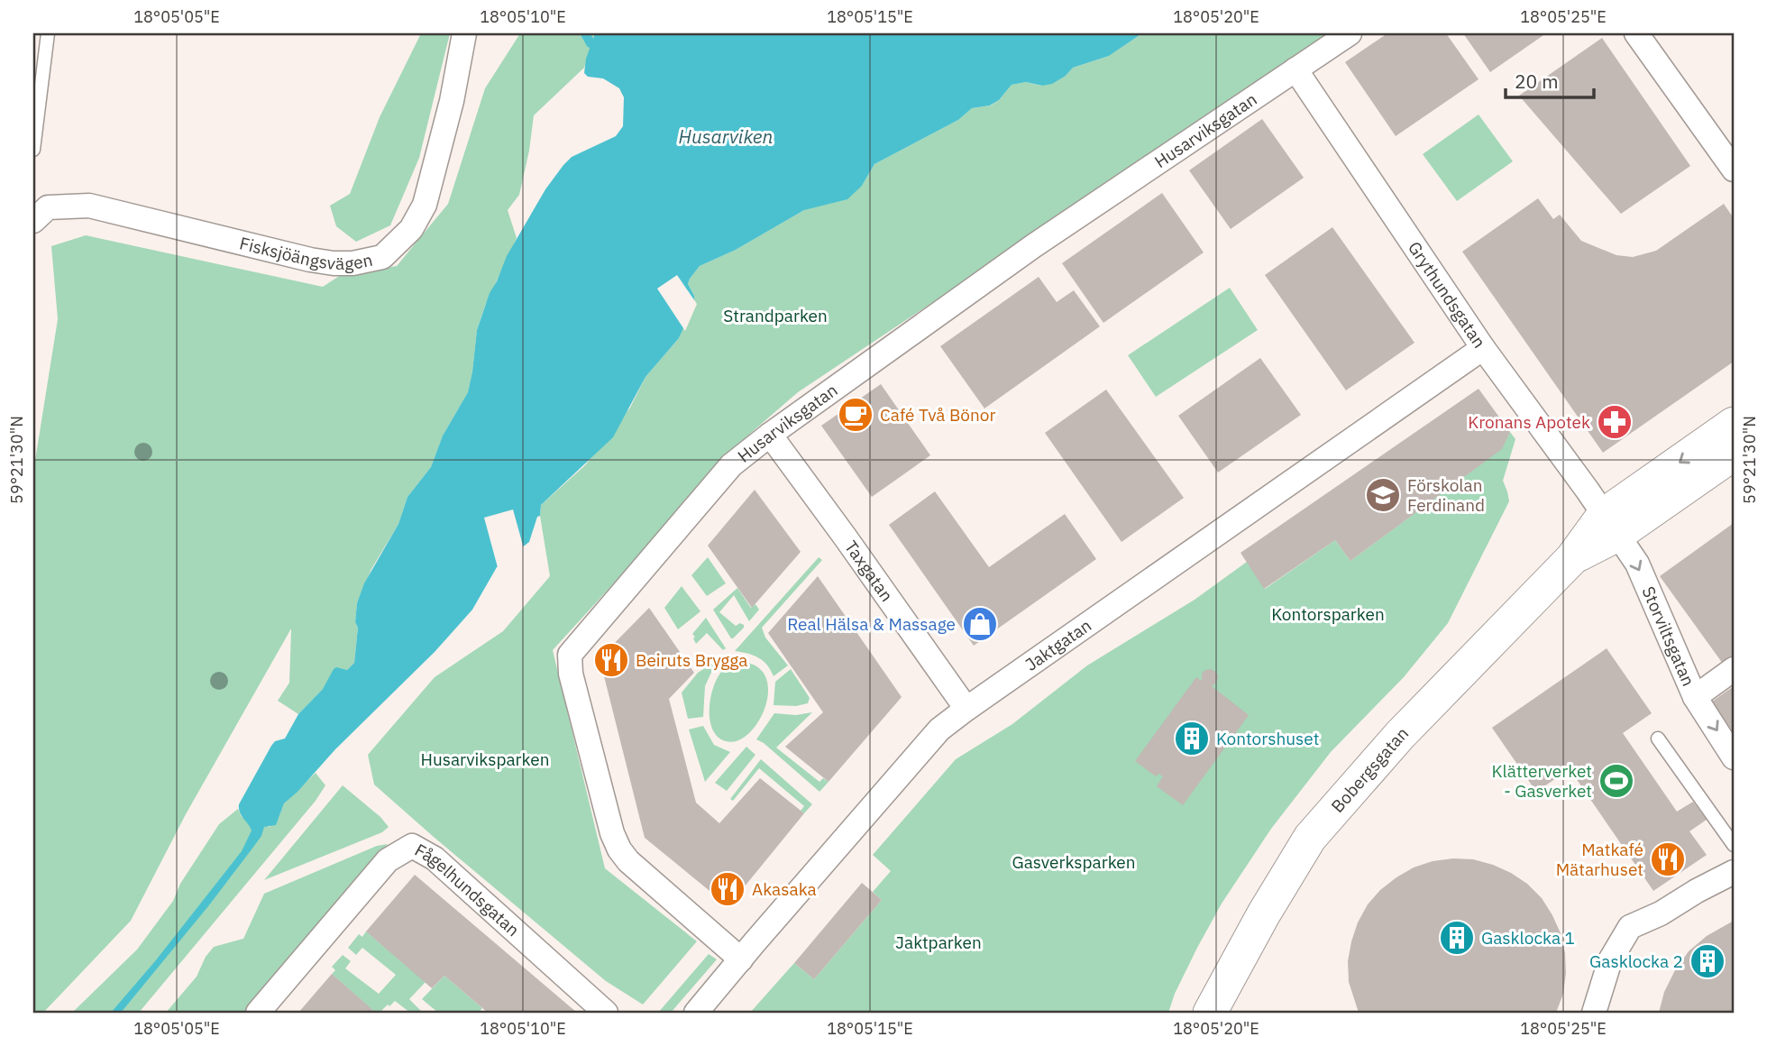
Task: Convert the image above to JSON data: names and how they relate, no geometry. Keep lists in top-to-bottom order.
{
  "streets": {
    "street": [
      "Husarviksgatan",
      "Fisksjöängsvägen",
      "Grythundsgatan",
      "Taxgatan",
      "Storviltsgatan",
      "Jaktgatan",
      "Bobergsgatan",
      "Fågelhundsgatan"
    ]
  },
  "crossings": [
    ["Husarviksgatan", "Grythundsgatan"],
    ["Husarviksgatan", "Taxgatan"],
    ["Husarviksgatan", "Jaktgatan"],
    ["Grythundsgatan", "Storviltsgatan"],
    ["Grythundsgatan", "Jaktgatan"],
    ["Grythundsgatan", "Bobergsgatan"],
    ["Taxgatan", "Jaktgatan"],
    ["Storviltsgatan", "Bobergsgatan"]
  ],
  "one_way": ["Storviltsgatan"],
  "water": ["Husarviken"],
  "parks": [
    "Strandparken",
    "Kontorsparken",
    "Husarviksparken",
    "Gasverksparken",
    "Jaktparken"
  ],
  "places": {
    "cafe": ["Café Två Bönor"],
    "pharmacy": ["Kronans Apotek"],
    "school or university": ["Förskolan Ferdinand"],
    "shop": ["Real Hälsa & Massage"],
    "restaurant": ["Beiruts Brygga", "Matkafé Mätarhuset", "Akasaka"],
    "building": ["Kontorshuset", "Gasklocka 1", "Gasklocka 2"],
    "sports": ["Klätterverket - Gasverket"]
  },
  "scale_bar": "20 m",
  "coordinates": [
    "18°05'05\"E",
    "18°05'10\"E",
    "18°05'15\"E",
    "18°05'20\"E",
    "18°05'25\"E",
    "59°21'30\"N"
  ]
}
